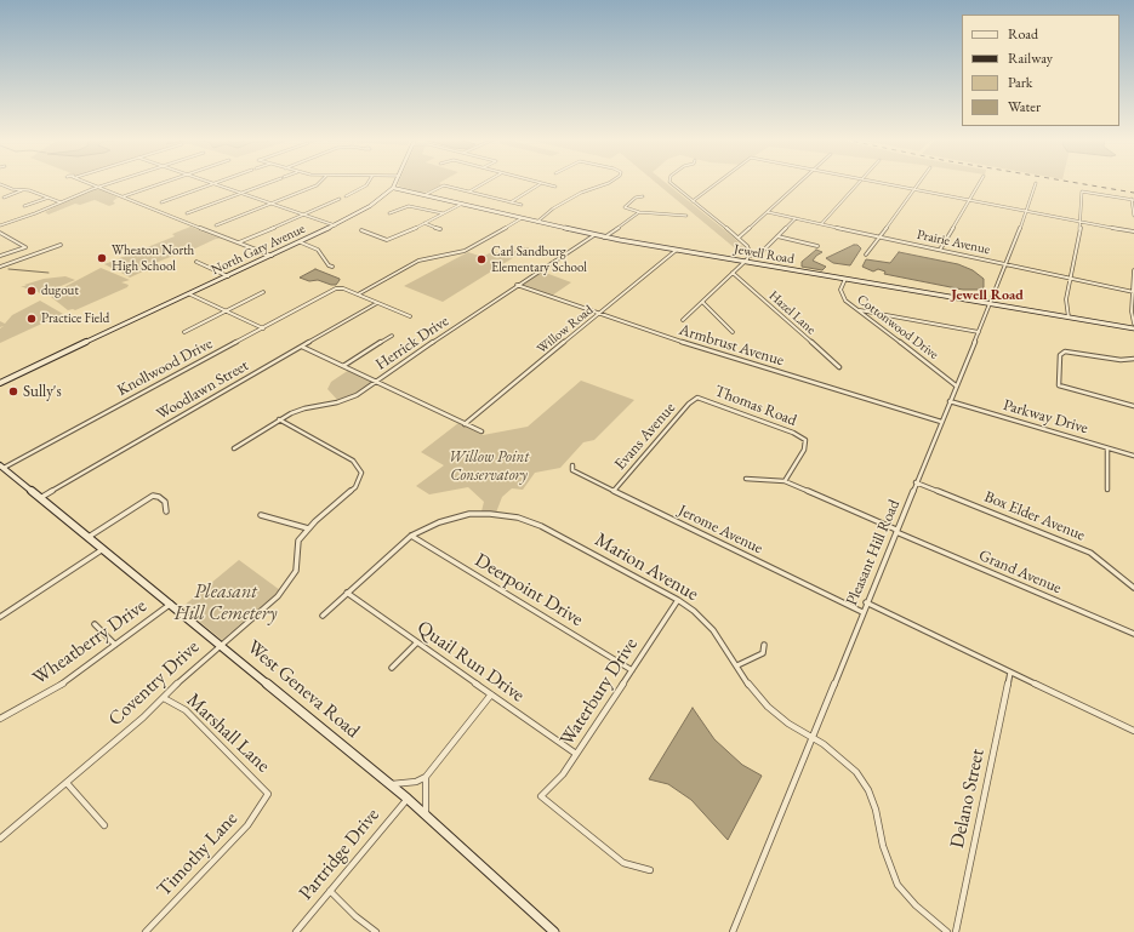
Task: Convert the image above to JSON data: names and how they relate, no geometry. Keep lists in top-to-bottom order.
{
  "streets": {
    "street": [
      "Prairie Avenue",
      "North Gary Avenue",
      "Jewell Road",
      "Hazel Lane",
      "Cottonwood Drive",
      "Willow Road",
      "Herrick Drive",
      "Armbrust Avenue",
      "Knollwood Drive",
      "Woodlawn Street",
      "Thomas Road",
      "Parkway Drive",
      "Evans Avenue",
      "Box Elder Avenue",
      "Jerome Avenue",
      "Pleasant Hill Road",
      "Marion Avenue",
      "Grand Avenue",
      "Deerpoint Drive",
      "Wheatberry Drive",
      "Quail Run Drive",
      "Coventry Drive",
      "West Geneva Road",
      "Waterbury Drive",
      "Marshall Lane",
      "Delano Street",
      "Timothy Lane",
      "Partridge Drive"
    ]
  },
  "crossings": [
    ["Prairie Avenue", "Pleasant Hill Road"],
    ["North Gary Avenue", "Jewell Road"],
    ["Jewell Road", "Cottonwood Drive"],
    ["Jewell Road", "Willow Road"],
    ["Jewell Road", "Herrick Drive"],
    ["Jewell Road", "Pleasant Hill Road"],
    ["Cottonwood Drive", "Pleasant Hill Road"],
    ["Willow Road", "Armbrust Avenue"],
    ["Herrick Drive", "Armbrust Avenue"],
    ["Herrick Drive", "Coventry Drive"],
    ["Armbrust Avenue", "Pleasant Hill Road"],
    ["Knollwood Drive", "West Geneva Road"],
    ["Woodlawn Street", "West Geneva Road"],
    ["Thomas Road", "Evans Avenue"],
    ["Thomas Road", "Grand Avenue"],
    ["Parkway Drive", "Pleasant Hill Road"],
    ["Evans Avenue", "Jerome Avenue"],
    ["Box Elder Avenue", "Pleasant Hill Road"],
    ["Jerome Avenue", "Pleasant Hill Road"],
    ["Pleasant Hill Road", "Marion Avenue"],
    ["Pleasant Hill Road", "Grand Avenue"],
    ["Marion Avenue", "Deerpoint Drive"],
    ["Marion Avenue", "Quail Run Drive"],
    ["Marion Avenue", "Waterbury Drive"],
    ["Deerpoint Drive", "Waterbury Drive"],
    ["Wheatberry Drive", "West Geneva Road"],
    ["Quail Run Drive", "Waterbury Drive"],
    ["Coventry Drive", "West Geneva Road"],
    ["Coventry Drive", "Marshall Lane"],
    ["West Geneva Road", "Partridge Drive"],
    ["Marshall Lane", "Timothy Lane"]
  ],
  "districts": ["Jewell Road"],
  "parks": ["Willow Point Conservatory", "Pleasant Hill Cemetery"],
  "places": [
    "Wheaton North High School",
    "Carl Sandburg Elementary School",
    "dugout",
    "Practice Field",
    "Sully's"
  ],
  "legend": [
    "Road",
    "Railway",
    "Park",
    "Water"
  ]
}
